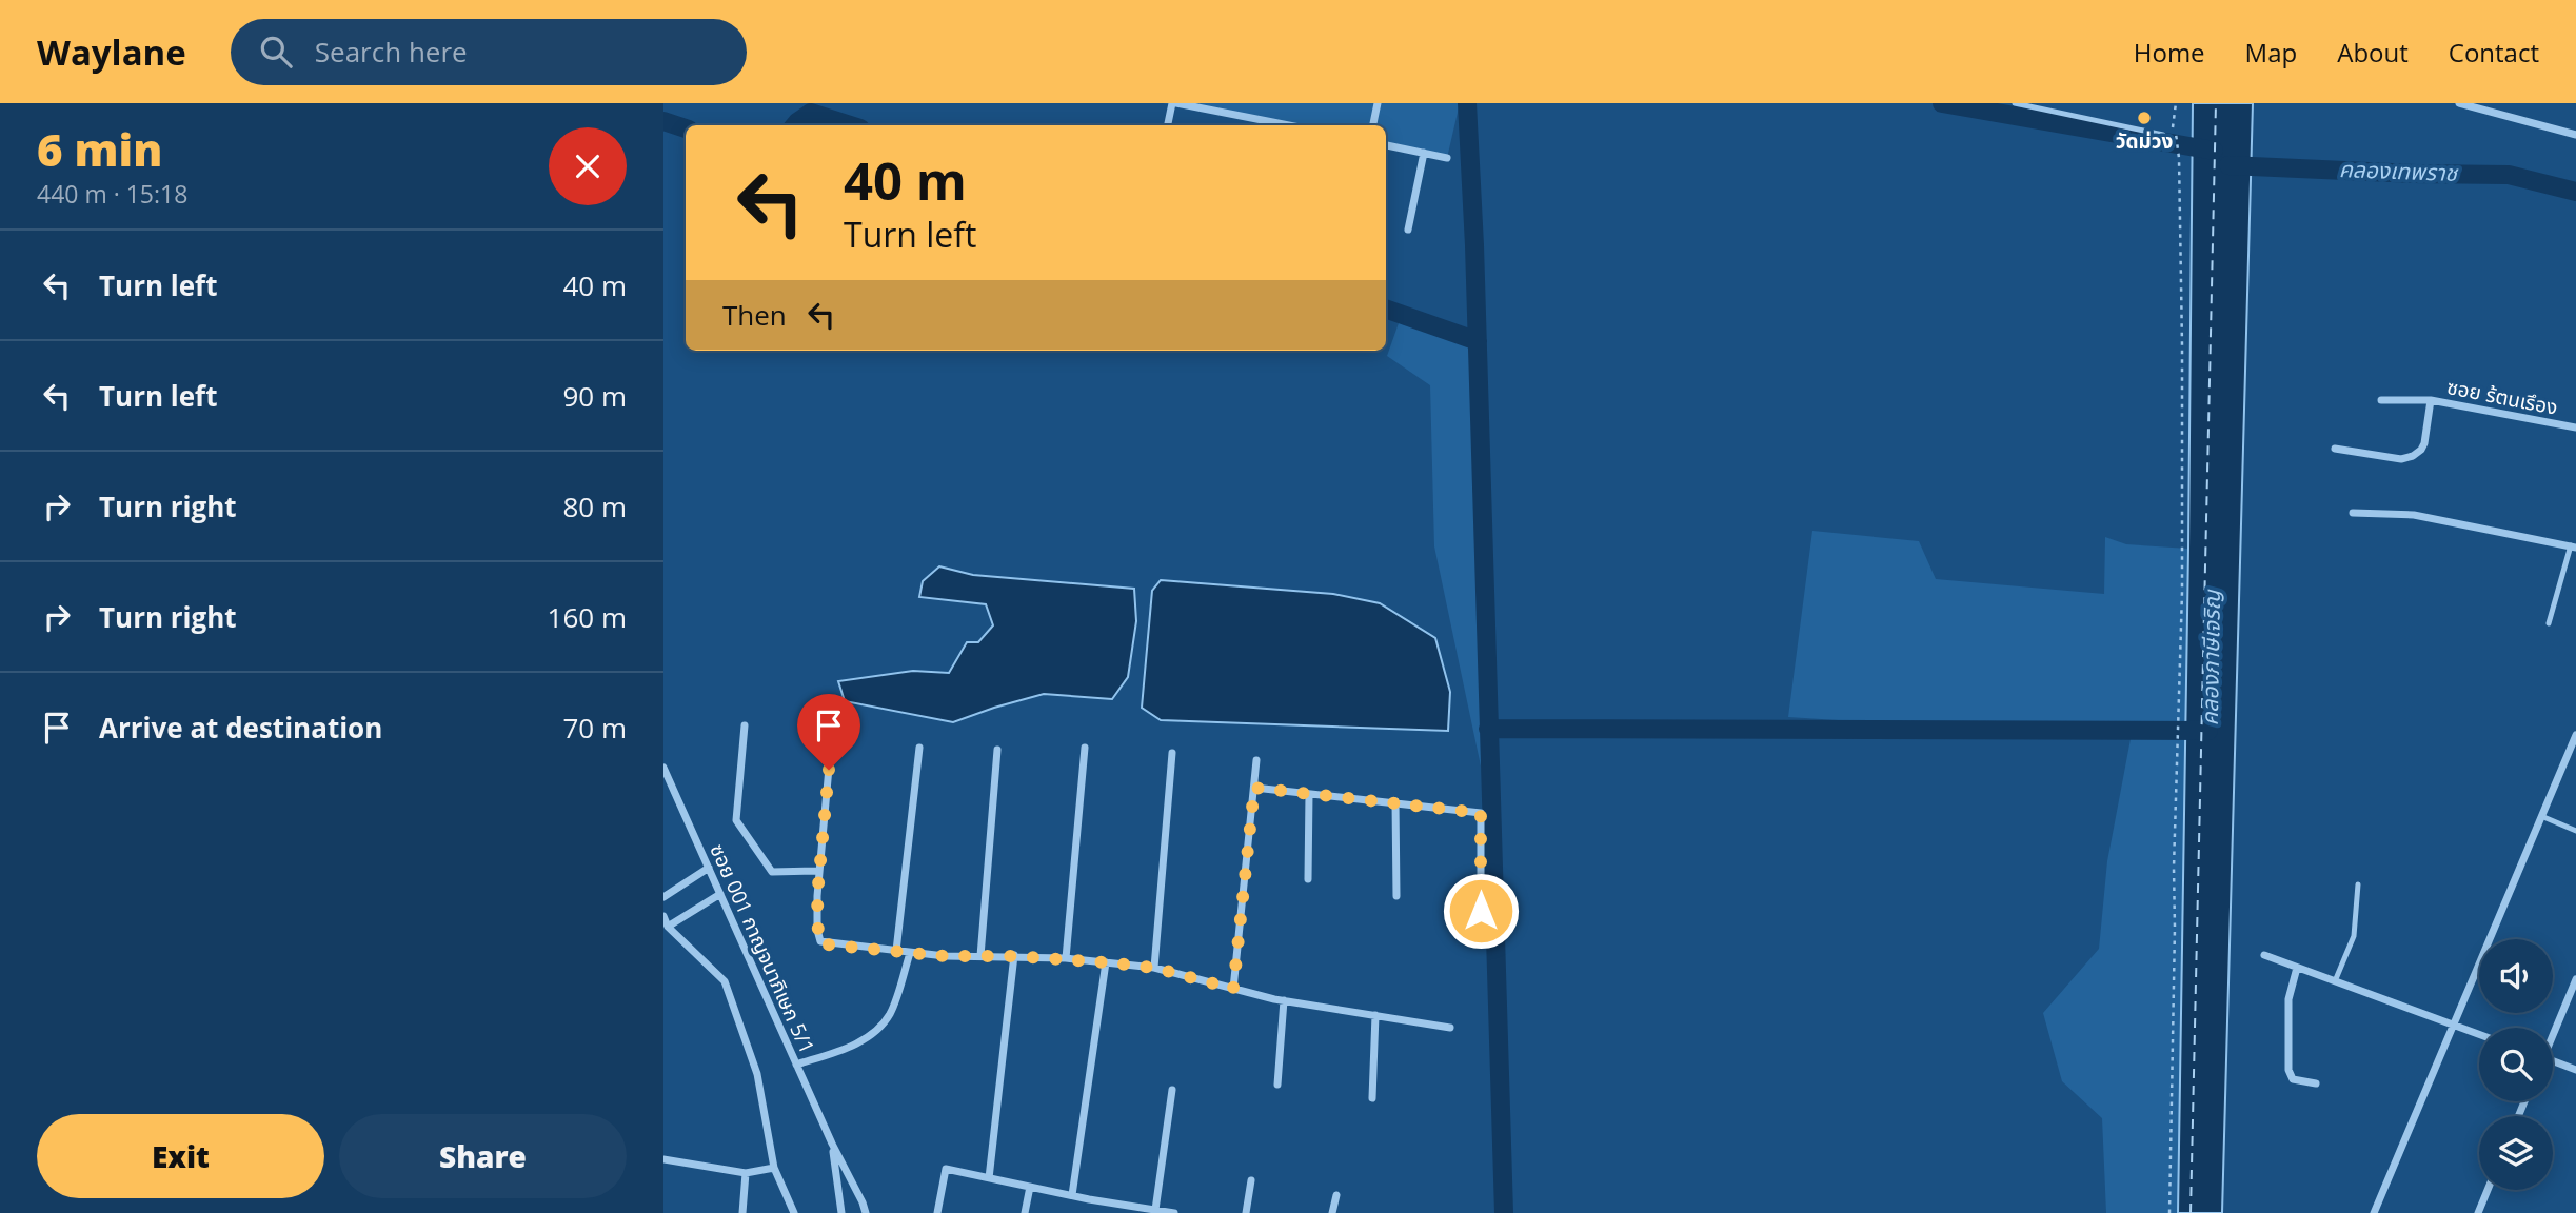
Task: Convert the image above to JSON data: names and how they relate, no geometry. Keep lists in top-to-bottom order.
{
  "streets": {
    "street": ["ซอย ร้ตนเรึอง", "ซอย 001 กาญจนาภิเษก 5/1"]
  },
  "water": ["คลองเทพราช", "คลองภาษีเจริญ"],
  "places": ["วัดม่วง"],
  "page": {
    "header": "Waylane",
    "search": "Search here",
    "nav": [
      "Home",
      "Map",
      "About",
      "Contact"
    ],
    "heading": ["6 min", "440 m · 15:18"],
    "turn": ["40 m", "Turn left"],
    "list": [
      {
        "name": "Turn left",
        "value": "40 m"
      },
      {
        "name": "Turn left",
        "value": "90 m"
      },
      {
        "name": "Turn right",
        "value": "80 m"
      },
      {
        "name": "Turn right",
        "value": "160 m"
      },
      {
        "name": "Arrive at destination",
        "value": "70 m"
      }
    ],
    "then": "Then",
    "buttons": ["Exit", "Share"]
  }
}
